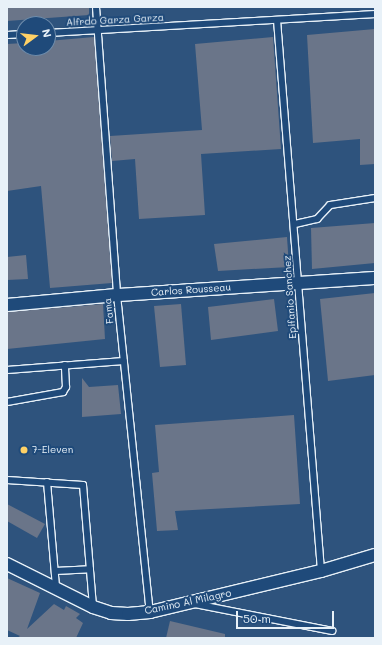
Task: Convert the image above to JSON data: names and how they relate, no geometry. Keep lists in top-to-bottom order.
{
  "streets": {
    "street": ["Carlos Rousseau", "Camino Al Milagro"],
    "lane": ["Alfrdo Garza Garza", "Epifanio Sanchez", "Fama"]
  },
  "crossings": [
    ["Alfrdo Garza Garza", "Epifanio Sanchez"],
    ["Alfrdo Garza Garza", "Fama"],
    ["Carlos Rousseau", "Epifanio Sanchez"],
    ["Carlos Rousseau", "Fama"],
    ["Epifanio Sanchez", "Camino Al Milagro"],
    ["Fama", "Camino Al Milagro"]
  ],
  "places": ["7-Eleven"],
  "scale_bar": "50 m",
  "north": "right"
}
